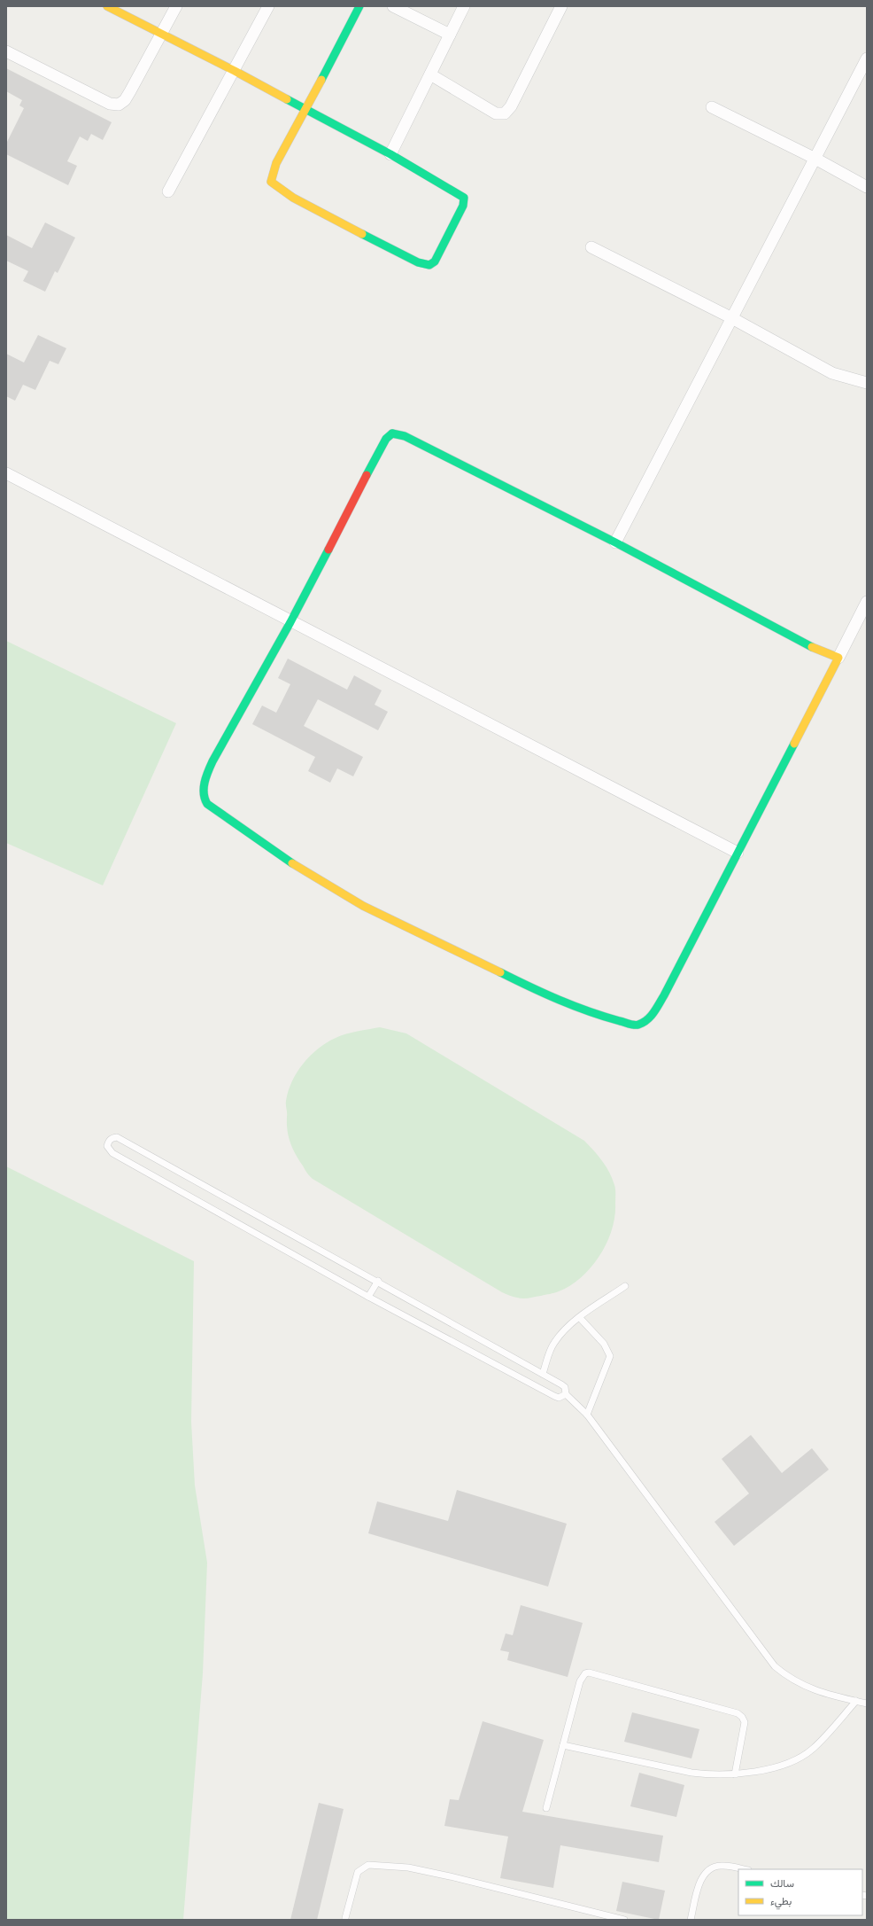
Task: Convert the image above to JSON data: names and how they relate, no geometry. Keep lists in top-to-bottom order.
{
  "legend": ["سالك", "بطيء"]
}
